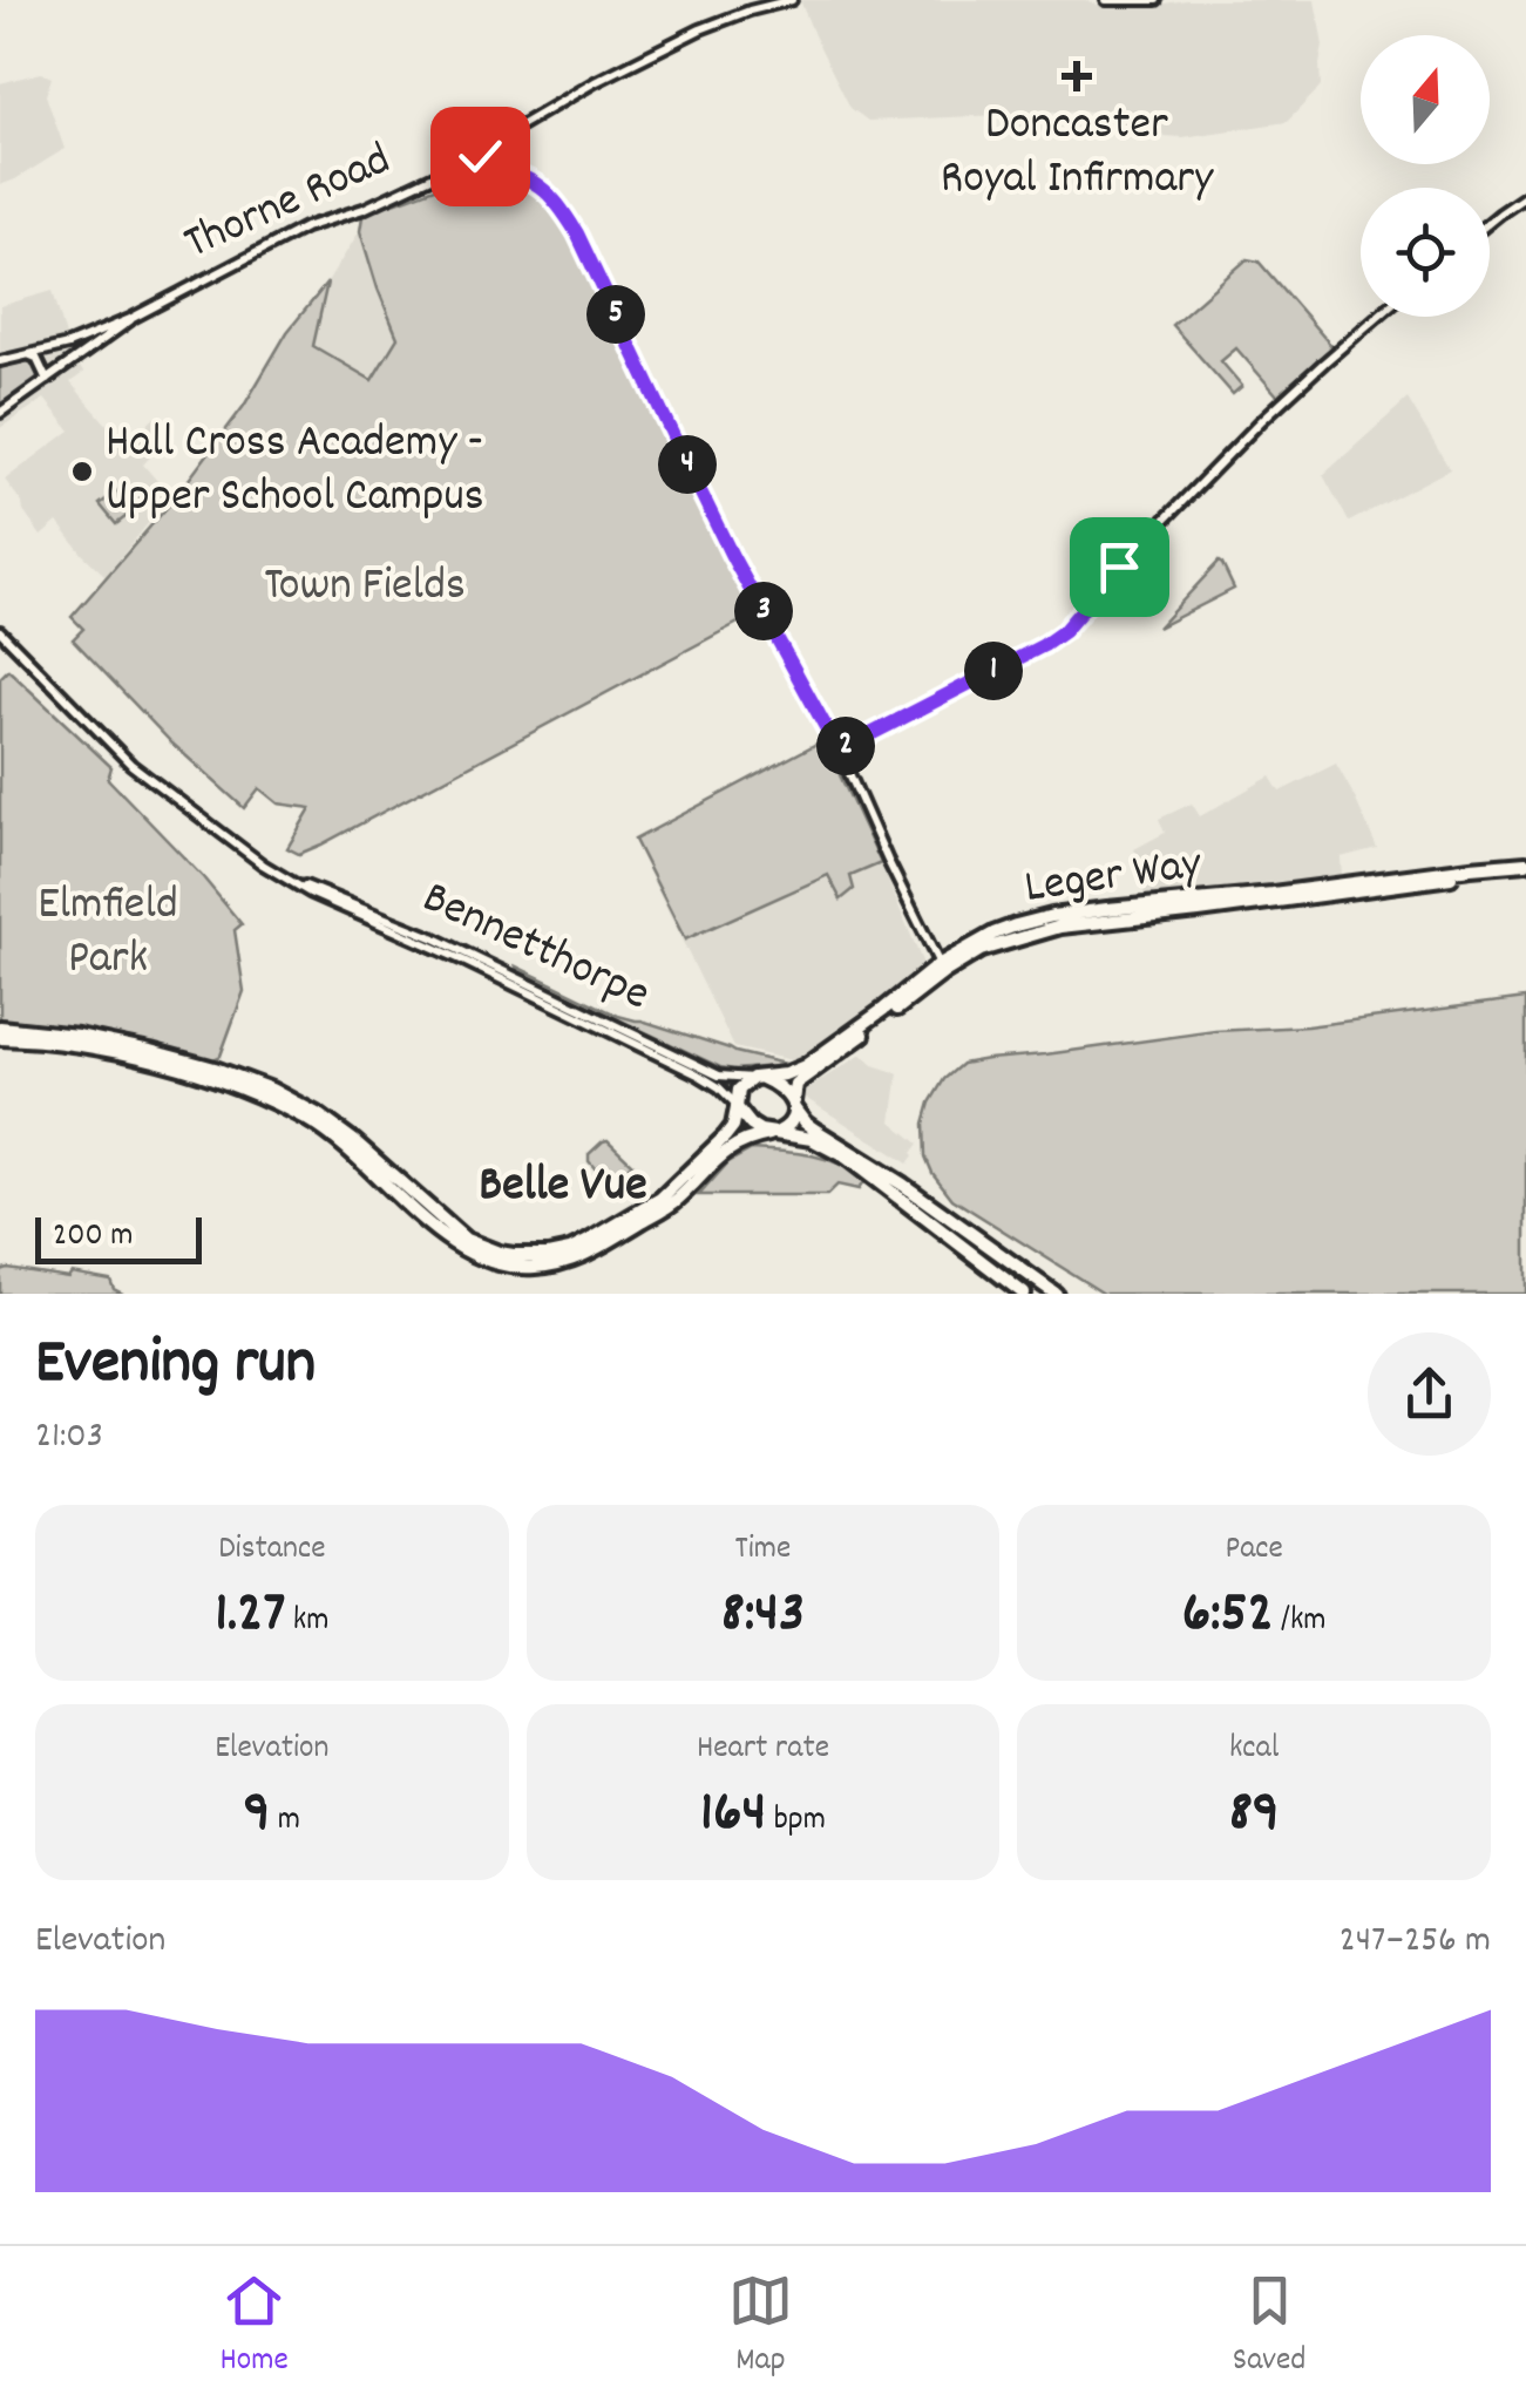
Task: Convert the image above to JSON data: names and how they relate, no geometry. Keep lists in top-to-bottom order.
{
  "streets": {
    "highway": ["Leger Way"],
    "street": ["Thorne Road", "Bennetthorpe"]
  },
  "crossings": [
    ["Leger Way", "Bennetthorpe"]
  ],
  "districts": ["Belle Vue"],
  "parks": ["Town Fields", "Elmfield Park"],
  "places": {
    "health": ["Doncaster Royal Infirmary"],
    "other": ["Hall Cross Academy - Upper School Campus"]
  },
  "scale_bar": "200 m",
  "north": "top",
  "page": {
    "pins": [
      "5",
      "4",
      "3",
      "1",
      "2"
    ],
    "scale": "200 m",
    "heading": ["Evening run", "21:03"],
    "stats": [
      ["Distance", "1.27 km"],
      ["Time", "8:43"],
      ["Pace", "6:52 /km"],
      ["Elevation", "9 m"],
      ["Heart rate", "164 bpm"],
      ["kcal", "89"]
    ],
    "chart": ["Elevation", "247–256 m"],
    "tabs": ["Home", "Map", "Saved"]
  }
}
